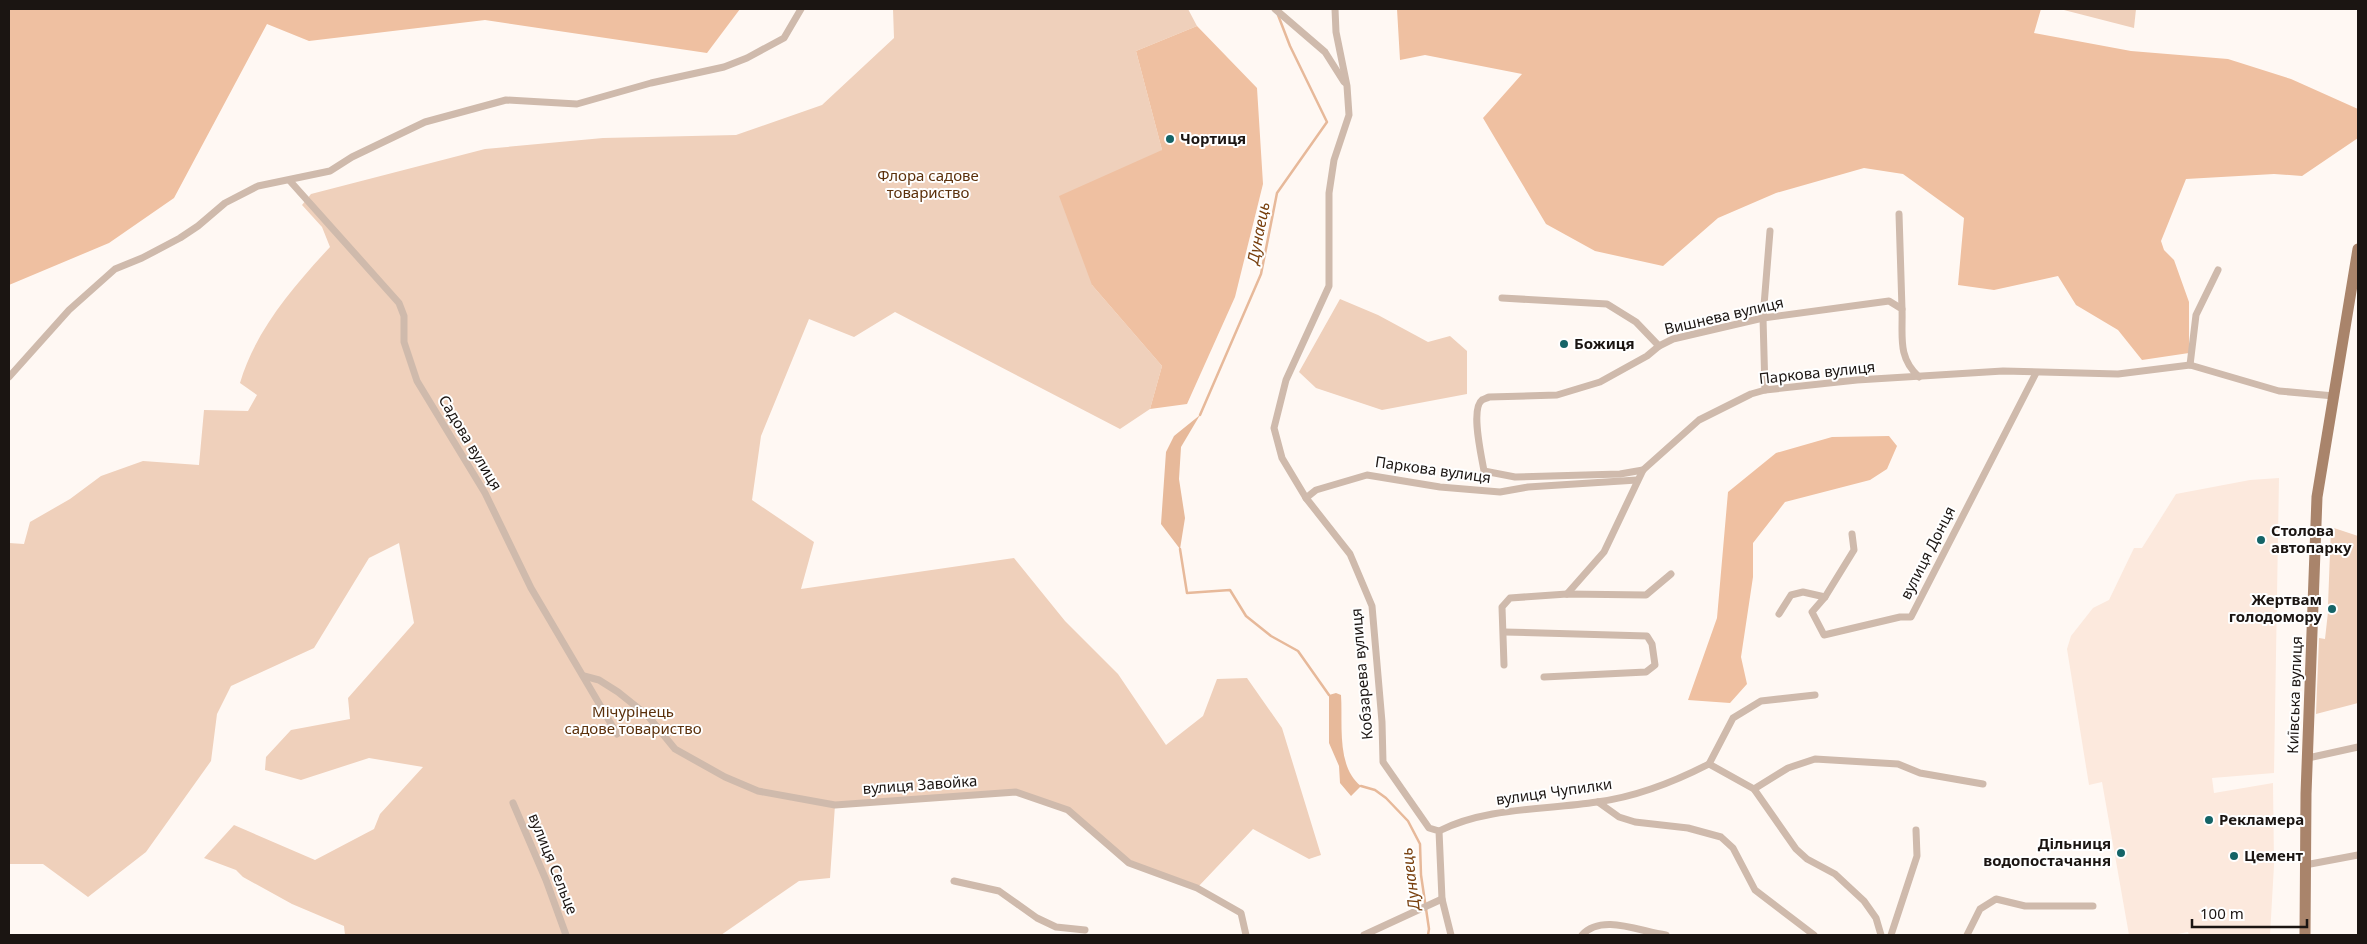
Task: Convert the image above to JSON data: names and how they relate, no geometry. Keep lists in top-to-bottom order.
{
  "streets": {
    "main road": ["Київська вулиця"],
    "street": [
      "Вишнева вулиця",
      "Паркова вулиця",
      "Садова вулиця",
      "вулиця Донця",
      "Кобзарева вулиця",
      "вулиця Завойка",
      "вулиця Чупилки",
      "вулиця Сельце"
    ]
  },
  "crossings": [
    ["Вишнева вулиця", "Паркова вулиця"],
    ["Паркова вулиця", "вулиця Донця"],
    ["Паркова вулиця", "Кобзарева вулиця"],
    ["Паркова вулиця", "Київська вулиця"],
    ["Садова вулиця", "вулиця Завойка"],
    ["Кобзарева вулиця", "вулиця Чупилки"]
  ],
  "water": ["Дунаець"],
  "parks": ["Флора садове товариство", "Мічурінець садове товариство"],
  "places": [
    "Чортиця",
    "Божиця",
    "Столова автопарку",
    "Жертвам голодомору",
    "Рекламера",
    "Дільниця водопостачання",
    "Цемент"
  ],
  "scale_bar": "100 m"
}
